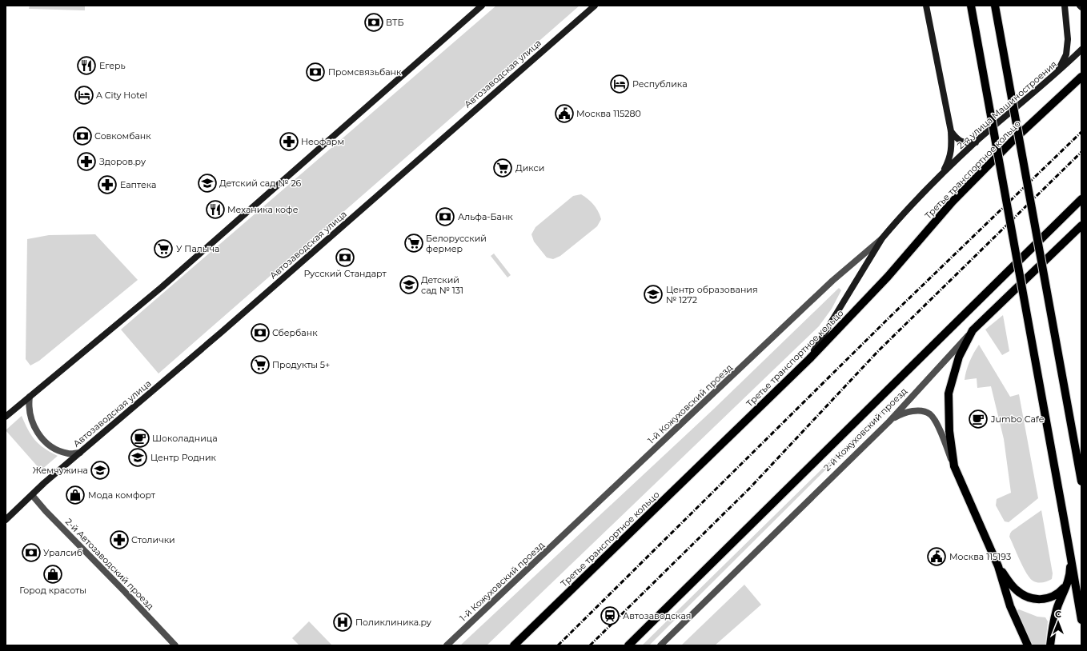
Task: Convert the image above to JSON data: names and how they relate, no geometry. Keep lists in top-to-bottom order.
{
  "streets": {
    "main road": [
      "Автозаводская улица",
      "2-я улица Машиностроения",
      "Третье транспортное кольцо",
      "1-й Кожуховский проезд",
      "2-й Кожуховский проезд"
    ],
    "street": ["2-й Автозаводский проезд"]
  },
  "crossings": [
    ["Автозаводская улица", "2-й Автозаводский проезд"],
    ["2-я улица Машиностроения", "1-й Кожуховский проезд"]
  ],
  "places": {
    "bank": [
      "ВТБ",
      "Промсвязьбанк",
      "Совкомбанк",
      "Альфа-Банк",
      "Русский Стандарт",
      "Сбербанк",
      "Уралсиб"
    ],
    "restaurant": ["Егерь", "Механика кофе"],
    "hotel": ["Республика", "A City Hotel"],
    "public building": ["Москва 115280", "Москва 115193"],
    "pharmacy": [
      "Неофарм",
      "Здоров.ру",
      "Еаптека",
      "Столички"
    ],
    "supermarket": [
      "Дикси",
      "Белорусский фермер",
      "У Палыча",
      "Продукты 5+"
    ],
    "school or university": [
      "Детский сад № 26",
      "Детский сад № 131",
      "Центр образования № 1272",
      "Центр Родник",
      "Жемчужина"
    ],
    "cafe": ["Jumbo Cafe", "Шоколадница"],
    "shop": ["Мода комфорт", "Город красоты"],
    "station": ["Автозаводская"],
    "hospital": ["Поликлиника.ру"]
  },
  "north": "top"
}
